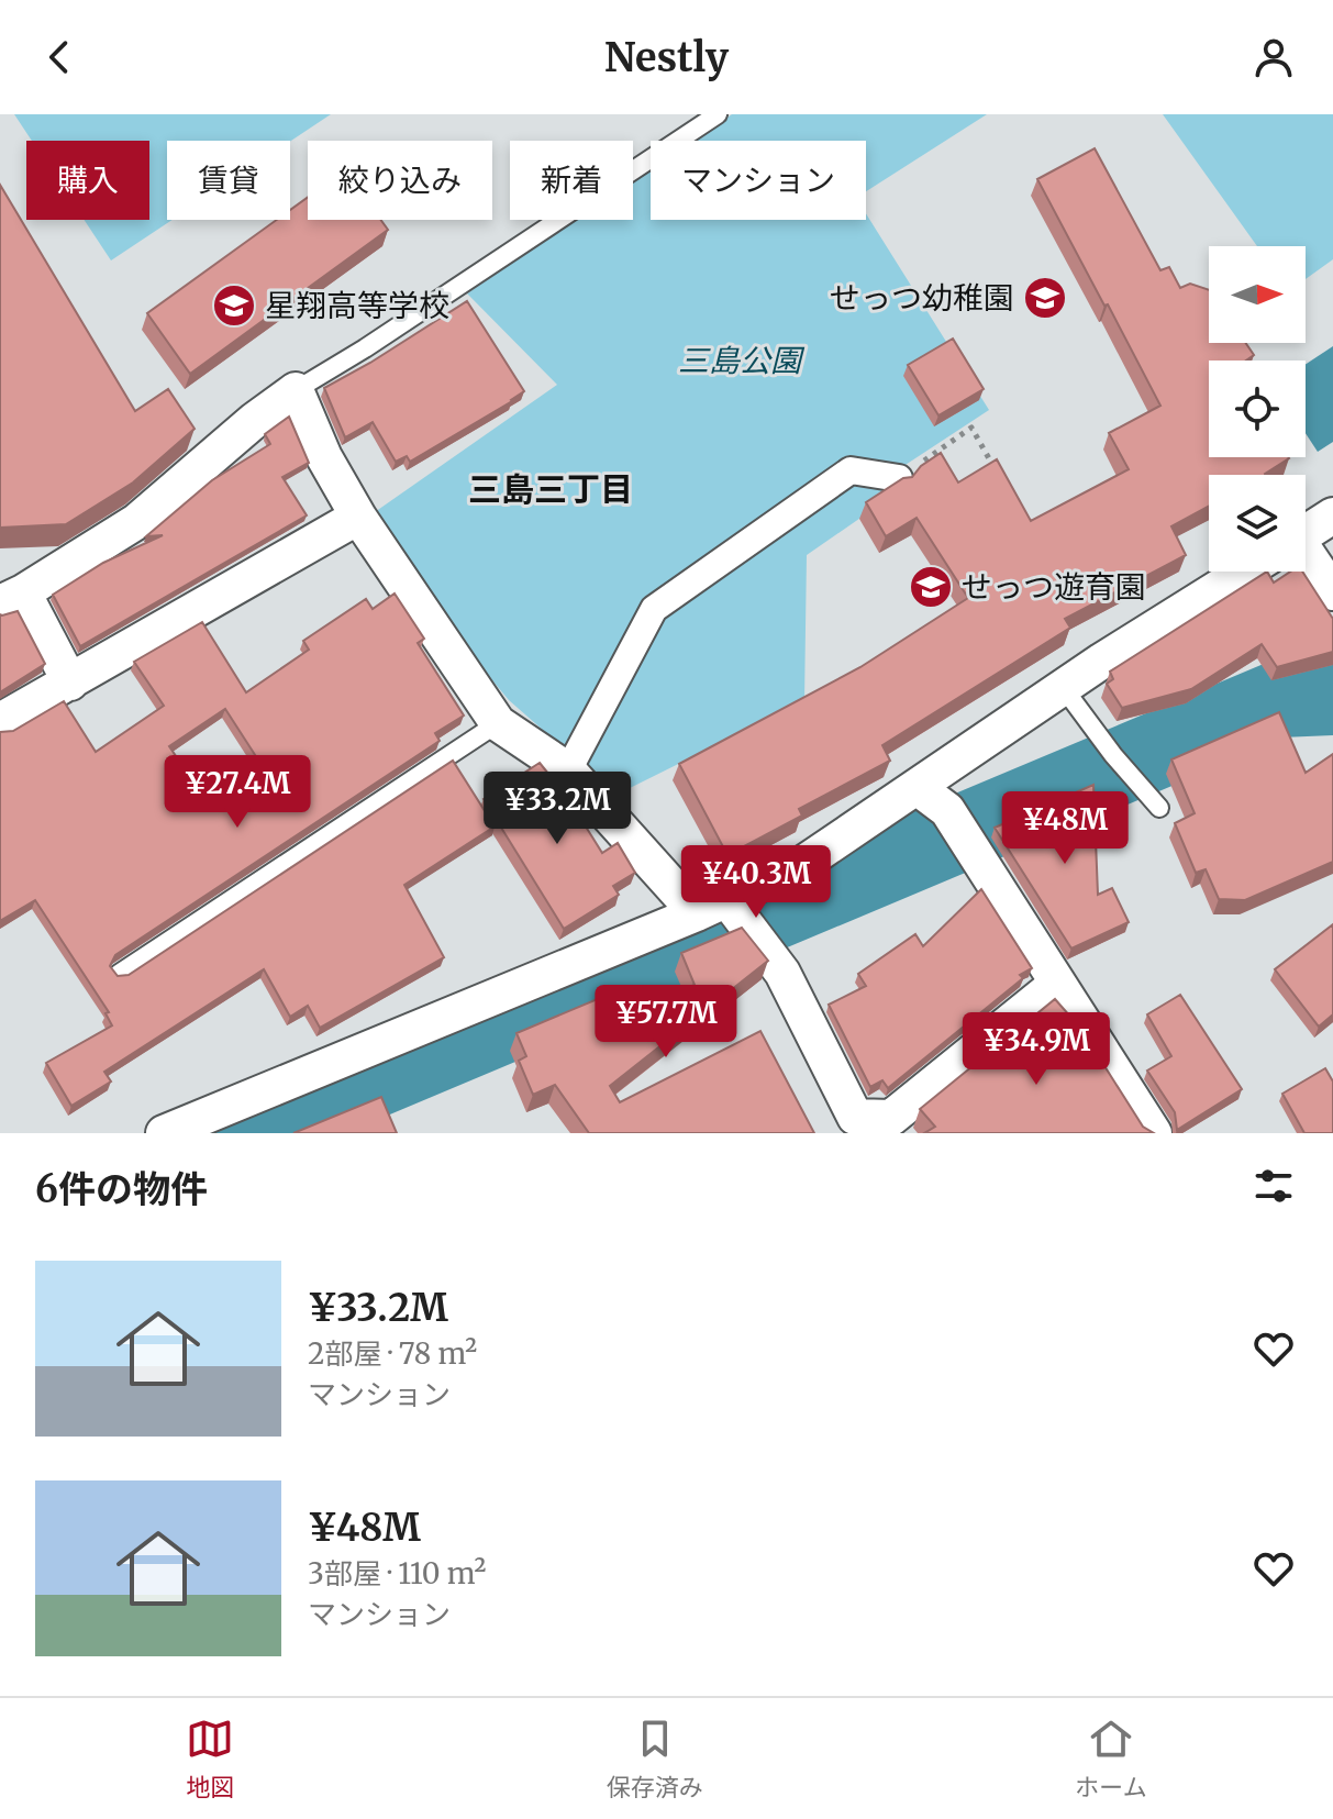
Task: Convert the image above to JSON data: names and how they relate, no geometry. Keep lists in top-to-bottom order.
{
  "districts": ["三島三丁目"],
  "parks": ["三島公園"],
  "places": {
    "school or university": ["せっつ幼稚園", "星翔高等学校", "せっつ遊育園"]
  },
  "north": "right",
  "page": {
    "header": "Nestly",
    "chip": [
      "購入",
      "賃貸",
      "絞り込み",
      "新着",
      "マンション"
    ],
    "price": [
      "¥27.4M",
      "¥33.2M",
      "¥48M",
      "¥40.3M",
      "¥57.7M",
      "¥34.9M"
    ],
    "heading": "6件の物件",
    "list": [
      {
        "name": "¥33.2M",
        "note": "2部屋 · 78 m² · マンション"
      },
      {
        "name": "¥48M",
        "note": "3部屋 · 110 m² · マンション"
      }
    ],
    "tabs": ["地図", "保存済み", "ホーム"]
  }
}
